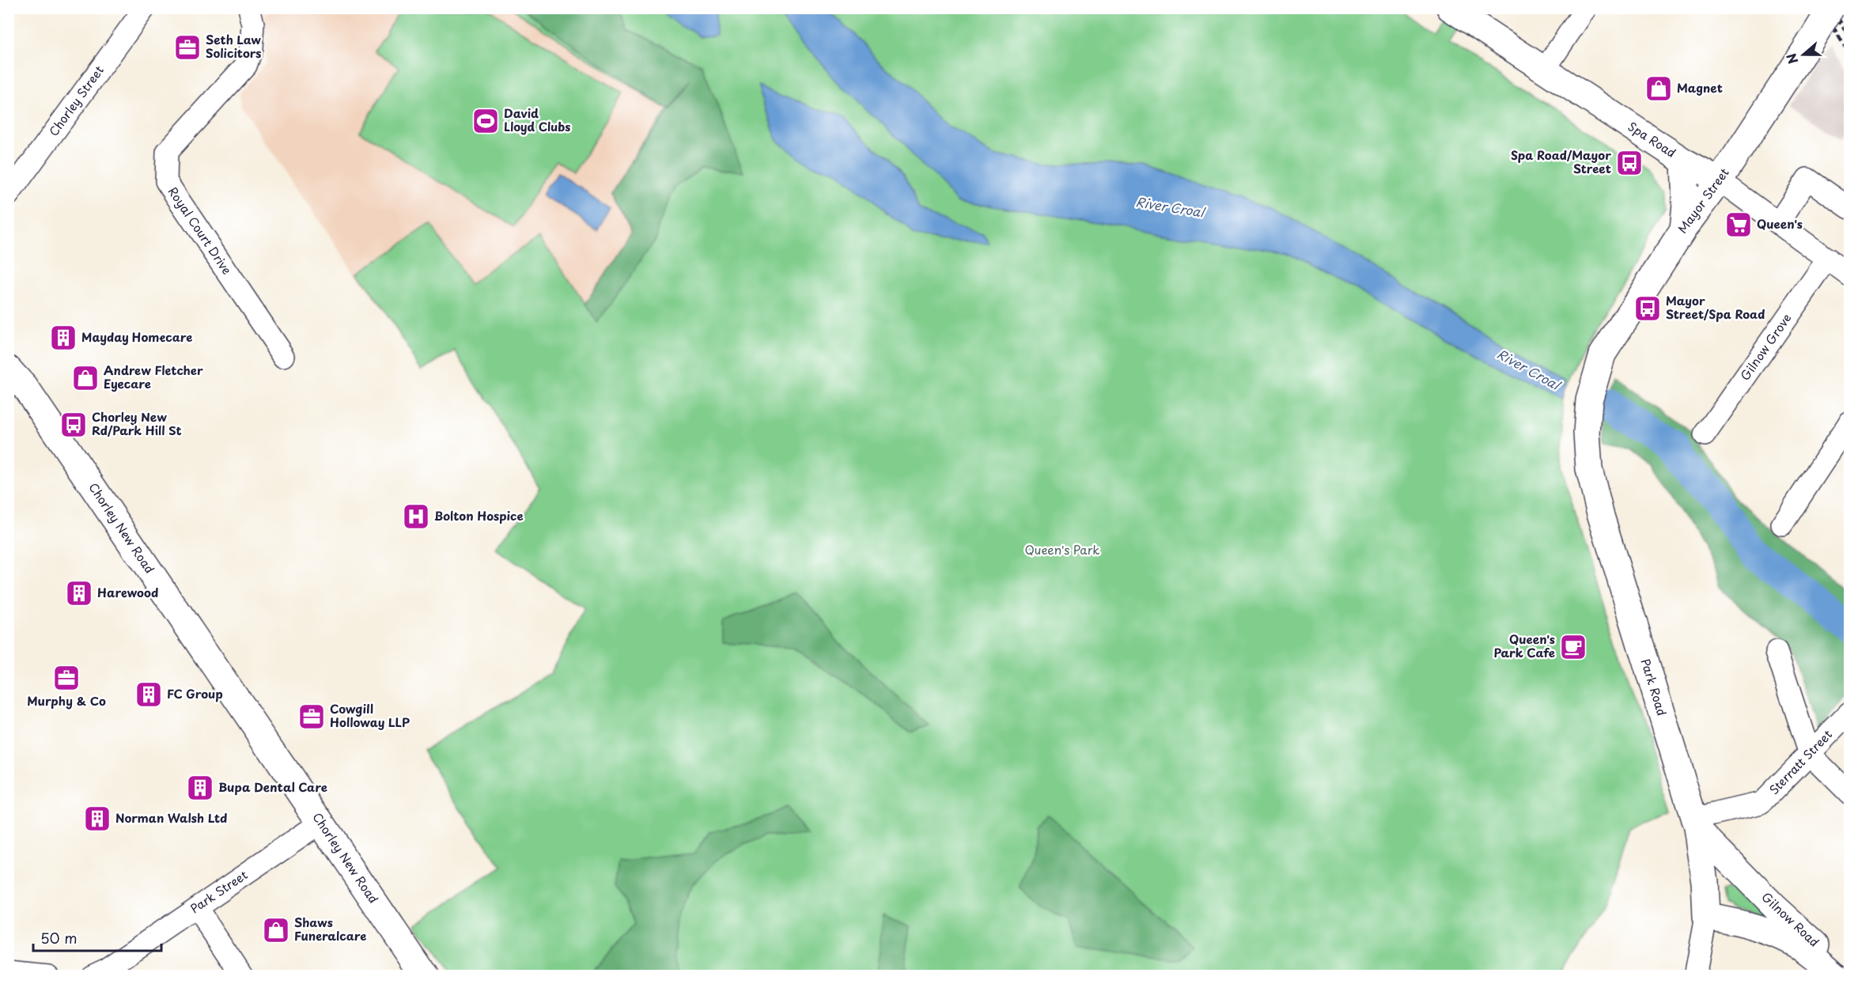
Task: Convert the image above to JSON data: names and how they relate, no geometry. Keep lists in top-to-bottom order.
{
  "streets": {
    "main road": [
      "Spa Road",
      "Mayor Street",
      "Chorley New Road",
      "Park Road",
      "Gilnow Road"
    ],
    "street": [
      "Chorley Street",
      "Royal Court Drive",
      "Gilnow Grove",
      "Sterratt Street",
      "Park Street"
    ]
  },
  "crossings": [
    ["Spa Road", "Mayor Street"],
    ["Spa Road", "Gilnow Grove"],
    ["Mayor Street", "Park Road"],
    ["Chorley New Road", "Park Street"],
    ["Park Road", "Sterratt Street"],
    ["Park Road", "Gilnow Road"],
    ["Sterratt Street", "Gilnow Road"]
  ],
  "water": ["River Croal"],
  "parks": ["Queen's Park"],
  "places": {
    "office": ["Seth Law Solicitors", "Murphy & Co", "Cowgill Holloway LLP"],
    "shop": ["Magnet", "Andrew Fletcher Eyecare", "Shaws Funeralcare"],
    "sports": ["David Lloyd Clubs"],
    "bus stop": ["Spa Road/Mayor Street", "Mayor Street/Spa Road", "Chorley New Rd/Park Hill St"],
    "supermarket": ["Queen's"],
    "building": [
      "Mayday Homecare",
      "Harewood",
      "FC Group",
      "Bupa Dental Care",
      "Norman Walsh Ltd"
    ],
    "hospital": ["Bolton Hospice"],
    "cafe": ["Queen's Park Cafe"]
  },
  "scale_bar": "50 m",
  "north": "left"
}
